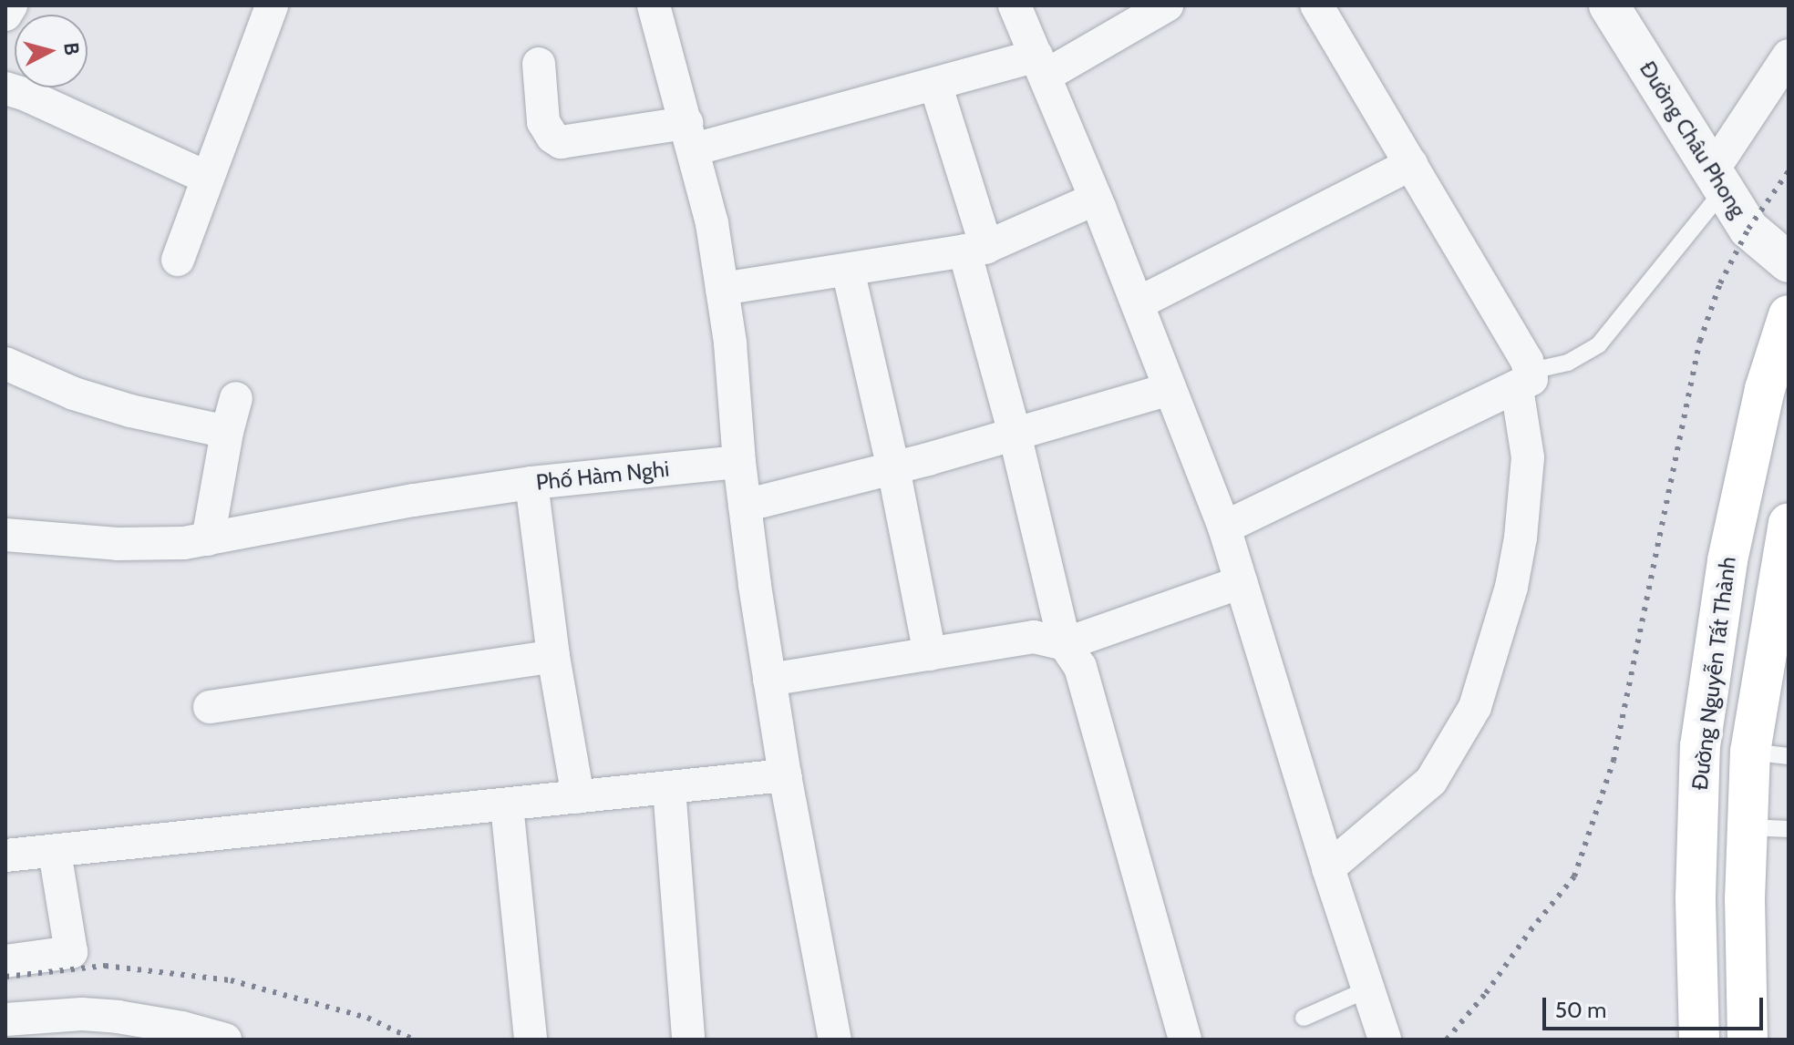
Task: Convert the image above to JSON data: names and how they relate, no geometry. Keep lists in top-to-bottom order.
{
  "streets": {
    "main road": ["Đường Nguyễn Tất Thành"],
    "street": ["Đường Châu Phong", "Phố Hàm Nghi"]
  },
  "scale_bar": "50 m",
  "north": "right"
}
